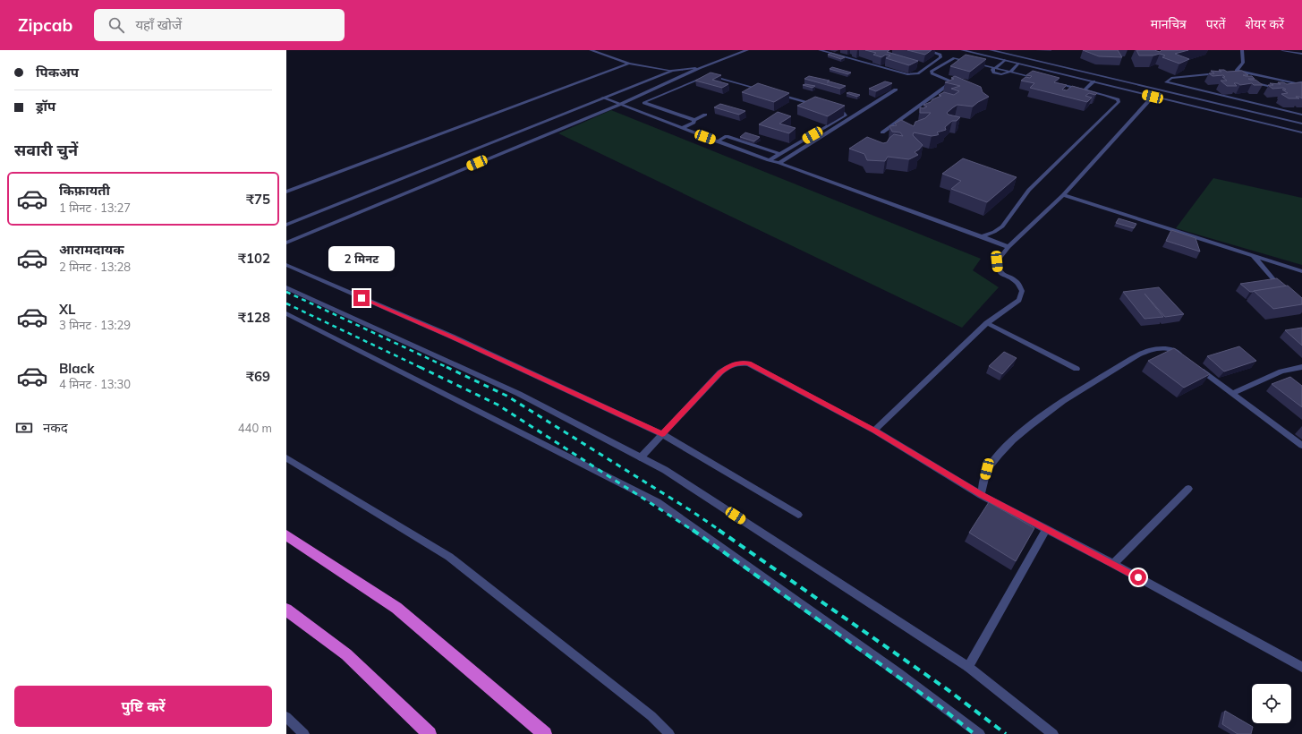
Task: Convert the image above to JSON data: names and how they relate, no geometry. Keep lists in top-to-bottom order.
{
  "page": {
    "header": "Zipcab",
    "search": "यहाँ खोजें",
    "nav": ["मानचित्र", "परतें", "शेयर करें"],
    "banner": ["पिकअप", "ड्रॉप"],
    "heading": "सवारी चुनें",
    "list": [
      {
        "name": "किफ़ायती",
        "note": "1 मिनट · 13:27",
        "value": "₹75"
      },
      {
        "name": "आरामदायक",
        "note": "2 मिनट · 13:28",
        "value": "₹102"
      },
      {
        "name": "XL",
        "note": "3 मिनट · 13:29",
        "value": "₹128"
      },
      {
        "name": "Black",
        "note": "4 मिनट · 13:30",
        "value": "₹69"
      }
    ],
    "bubble": "2 मिनट",
    "pay": ["नकद", "440 m"],
    "buttons": "पुष्टि करें"
  }
}
